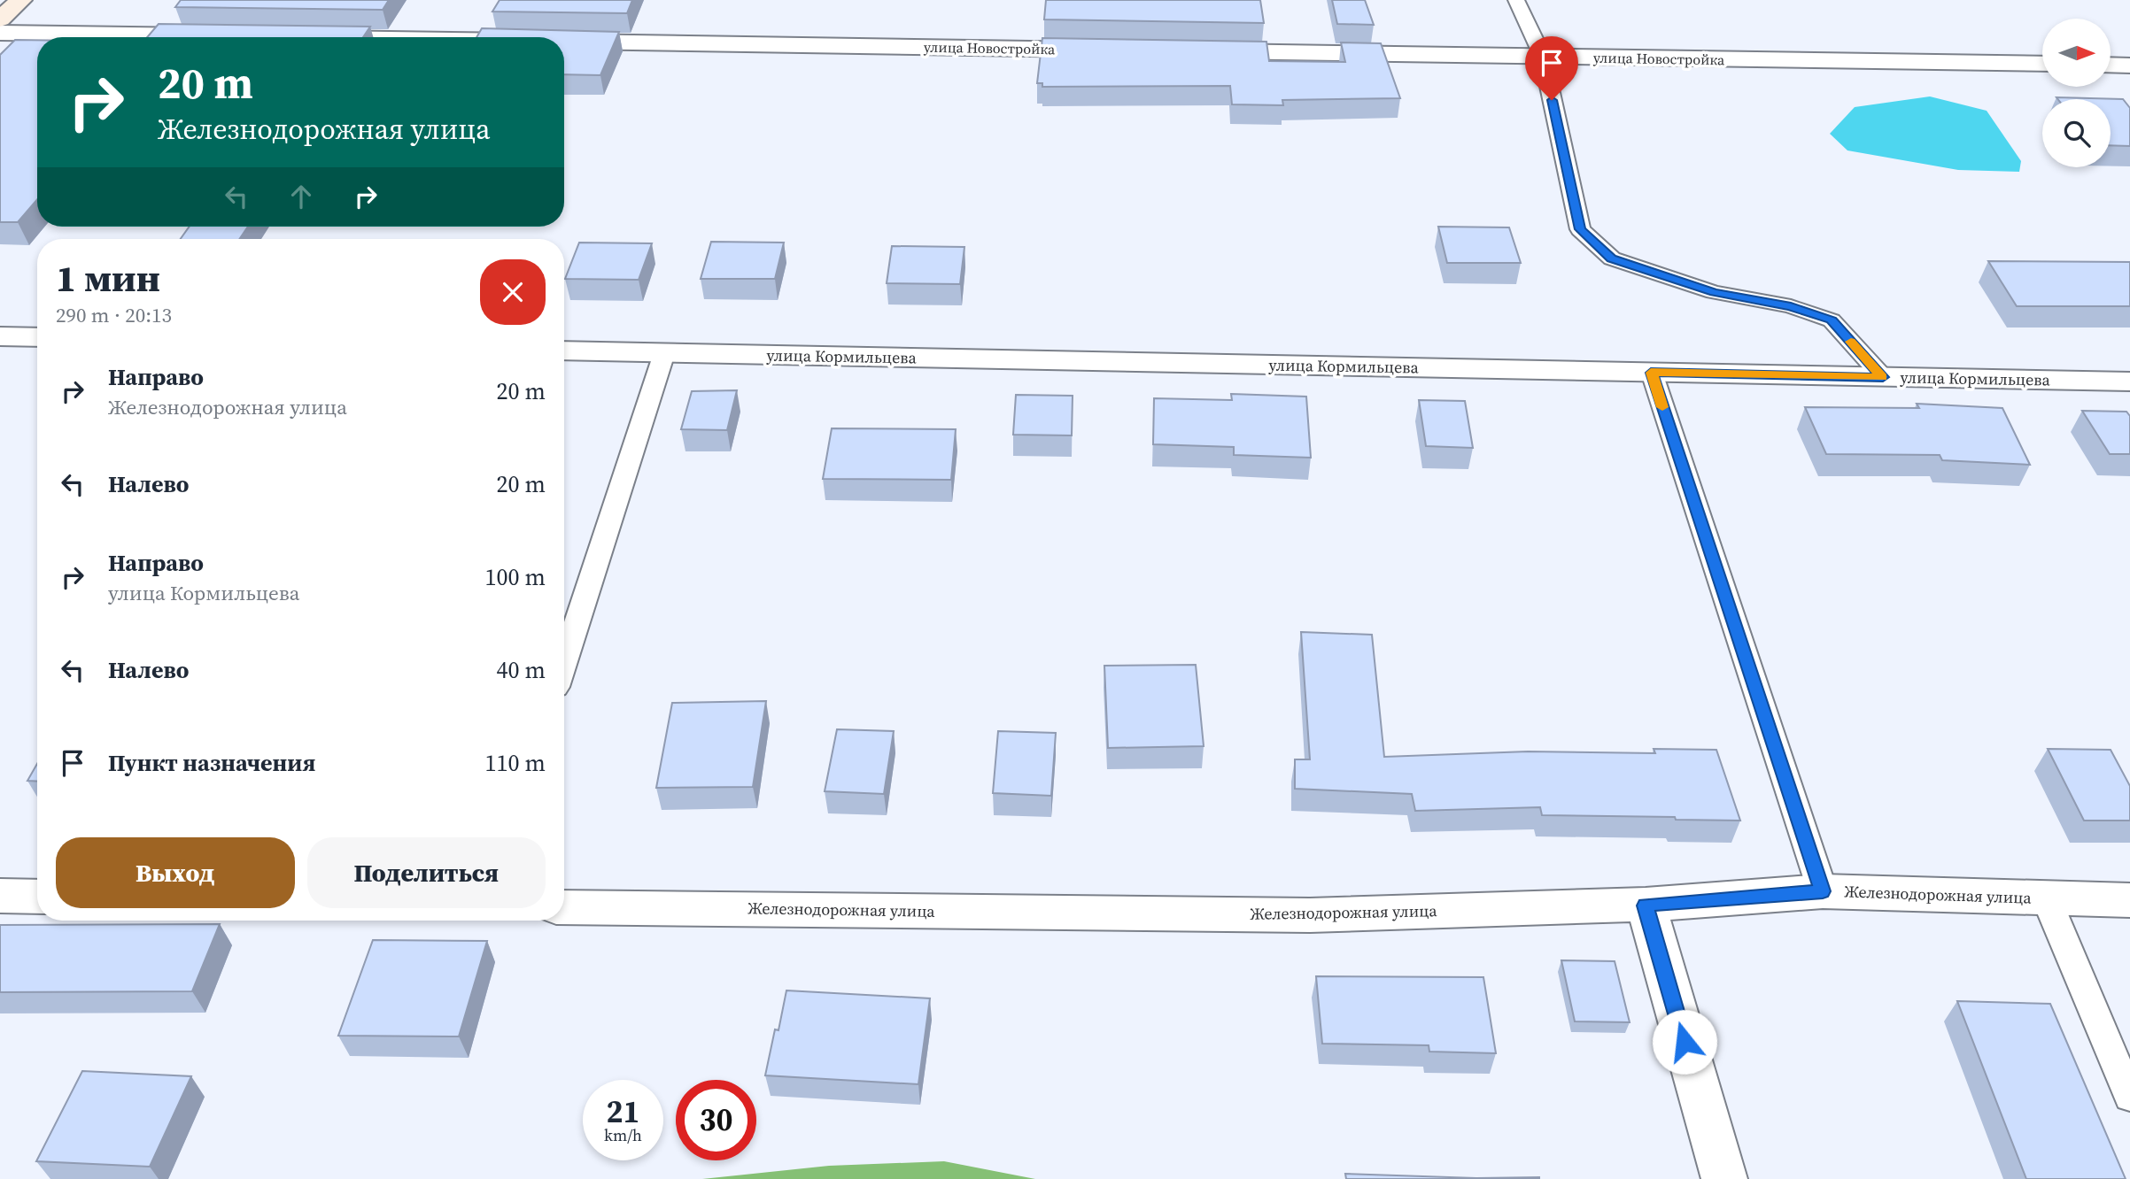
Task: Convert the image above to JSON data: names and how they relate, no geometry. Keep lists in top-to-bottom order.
{
  "streets": {
    "street": ["улица Новостройка", "улица Кормильцева", "Железнодорожная улица"]
  },
  "north": "right",
  "page": {
    "turn": ["20 m", "Железнодорожная улица"],
    "heading": ["1 мин", "290 m · 20:13"],
    "list": [
      {
        "name": "Направо",
        "note": "Железнодорожная улица",
        "value": "20 m"
      },
      {
        "name": "Налево",
        "value": "20 m"
      },
      {
        "name": "Направо",
        "note": "улица Кормильцева",
        "value": "100 m"
      },
      {
        "name": "Налево",
        "value": "40 m"
      },
      {
        "name": "Пункт назначения",
        "value": "110 m"
      }
    ],
    "buttons": ["Выход", "Поделиться"],
    "speed": "21 km/h",
    "limit": "30"
  }
}
